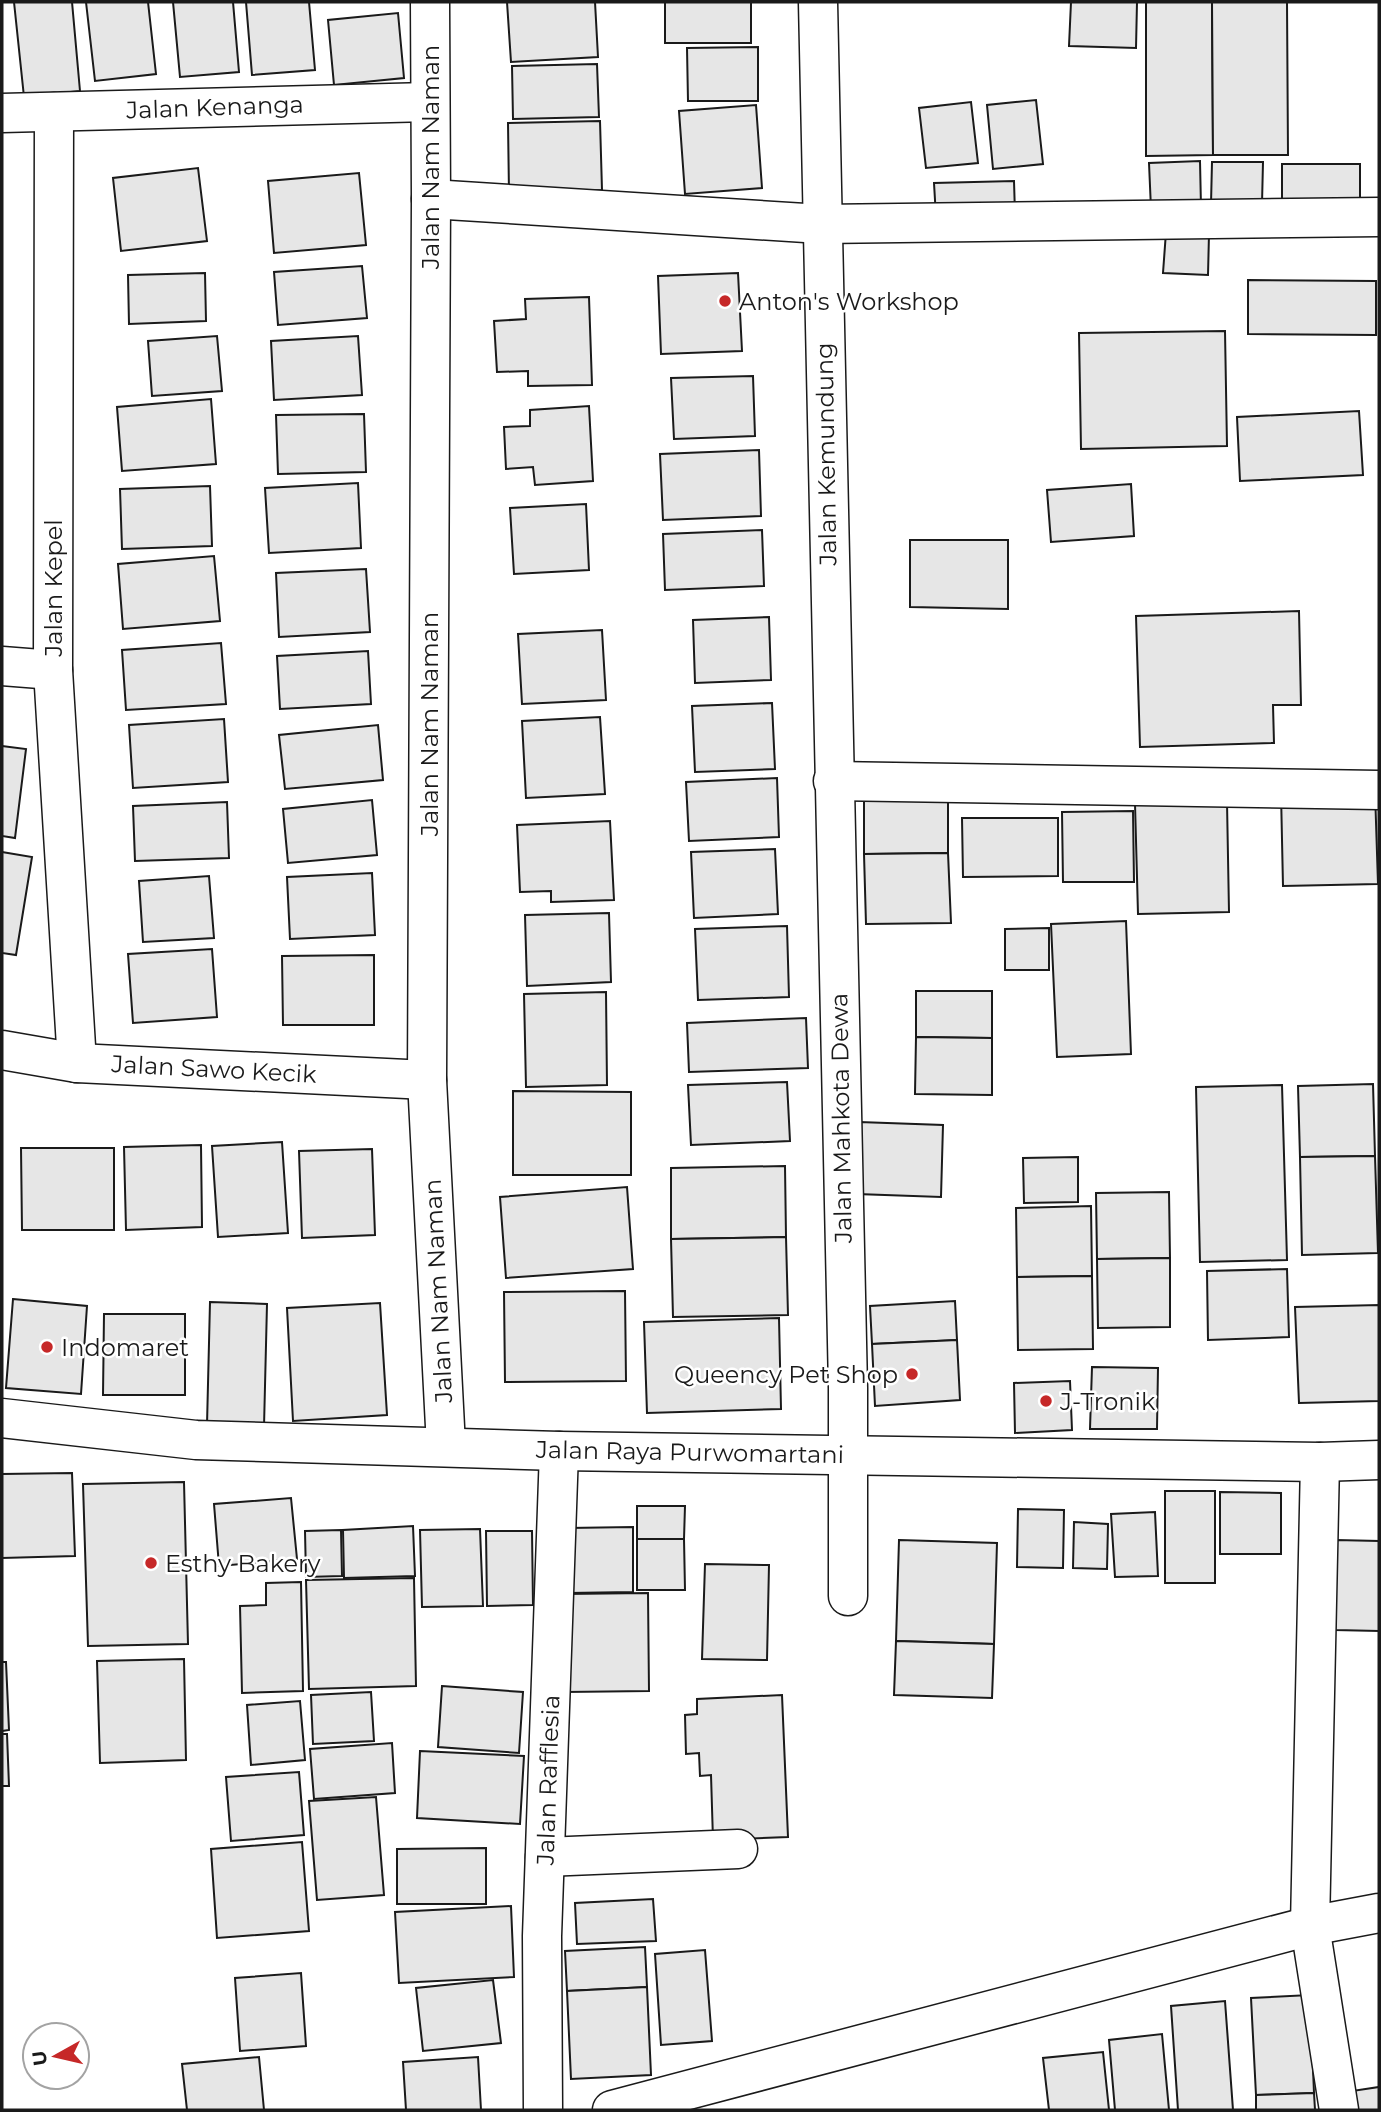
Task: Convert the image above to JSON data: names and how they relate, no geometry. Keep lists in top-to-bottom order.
{
  "streets": {
    "street": [
      "Jalan Kenanga",
      "Jalan Nam Naman",
      "Jalan Kemundung",
      "Jalan Kepel",
      "Jalan Sawo Kecik",
      "Jalan Mahkota Dewa",
      "Jalan Raya Purwomartani",
      "Jalan Rafflesia"
    ]
  },
  "crossings": [
    ["Jalan Kenanga", "Jalan Nam Naman"],
    ["Jalan Kenanga", "Jalan Kepel"],
    ["Jalan Nam Naman", "Jalan Sawo Kecik"],
    ["Jalan Nam Naman", "Jalan Raya Purwomartani"],
    ["Jalan Kemundung", "Jalan Mahkota Dewa"],
    ["Jalan Kepel", "Jalan Sawo Kecik"],
    ["Jalan Mahkota Dewa", "Jalan Raya Purwomartani"],
    ["Jalan Raya Purwomartani", "Jalan Rafflesia"]
  ],
  "places": [
    "Anton's Workshop",
    "Indomaret",
    "Queency Pet Shop",
    "J-Tronik",
    "Esthy Bakery"
  ],
  "north": "left"
}
